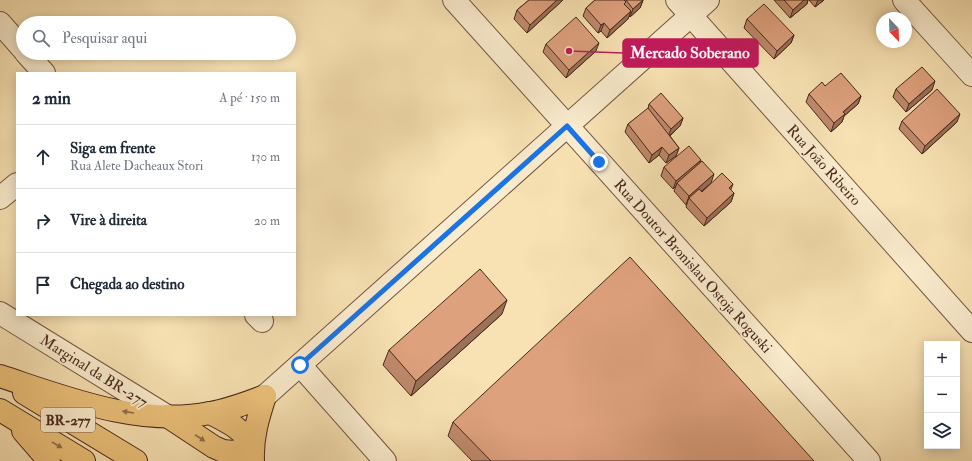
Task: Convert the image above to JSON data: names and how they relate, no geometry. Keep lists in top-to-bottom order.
{
  "streets": {
    "highway": ["BR-277"],
    "street": ["Rua João Ribeiro", "Rua Doutor Bronislau Ostoja Roguski", "Marginal da BR-277"]
  },
  "places": ["Mercado Soberano"],
  "north": "bottom right",
  "page": {
    "search": "Pesquisar aqui",
    "heading": ["2 min", "A pé · 150 m"],
    "list": [
      ["Siga em frente", "Rua Alete Dacheaux Stori", "130 m"],
      ["Vire à direita", "20 m"],
      "Chegada ao destino"
    ],
    "map_buttons": ["+", "−"]
  }
}
